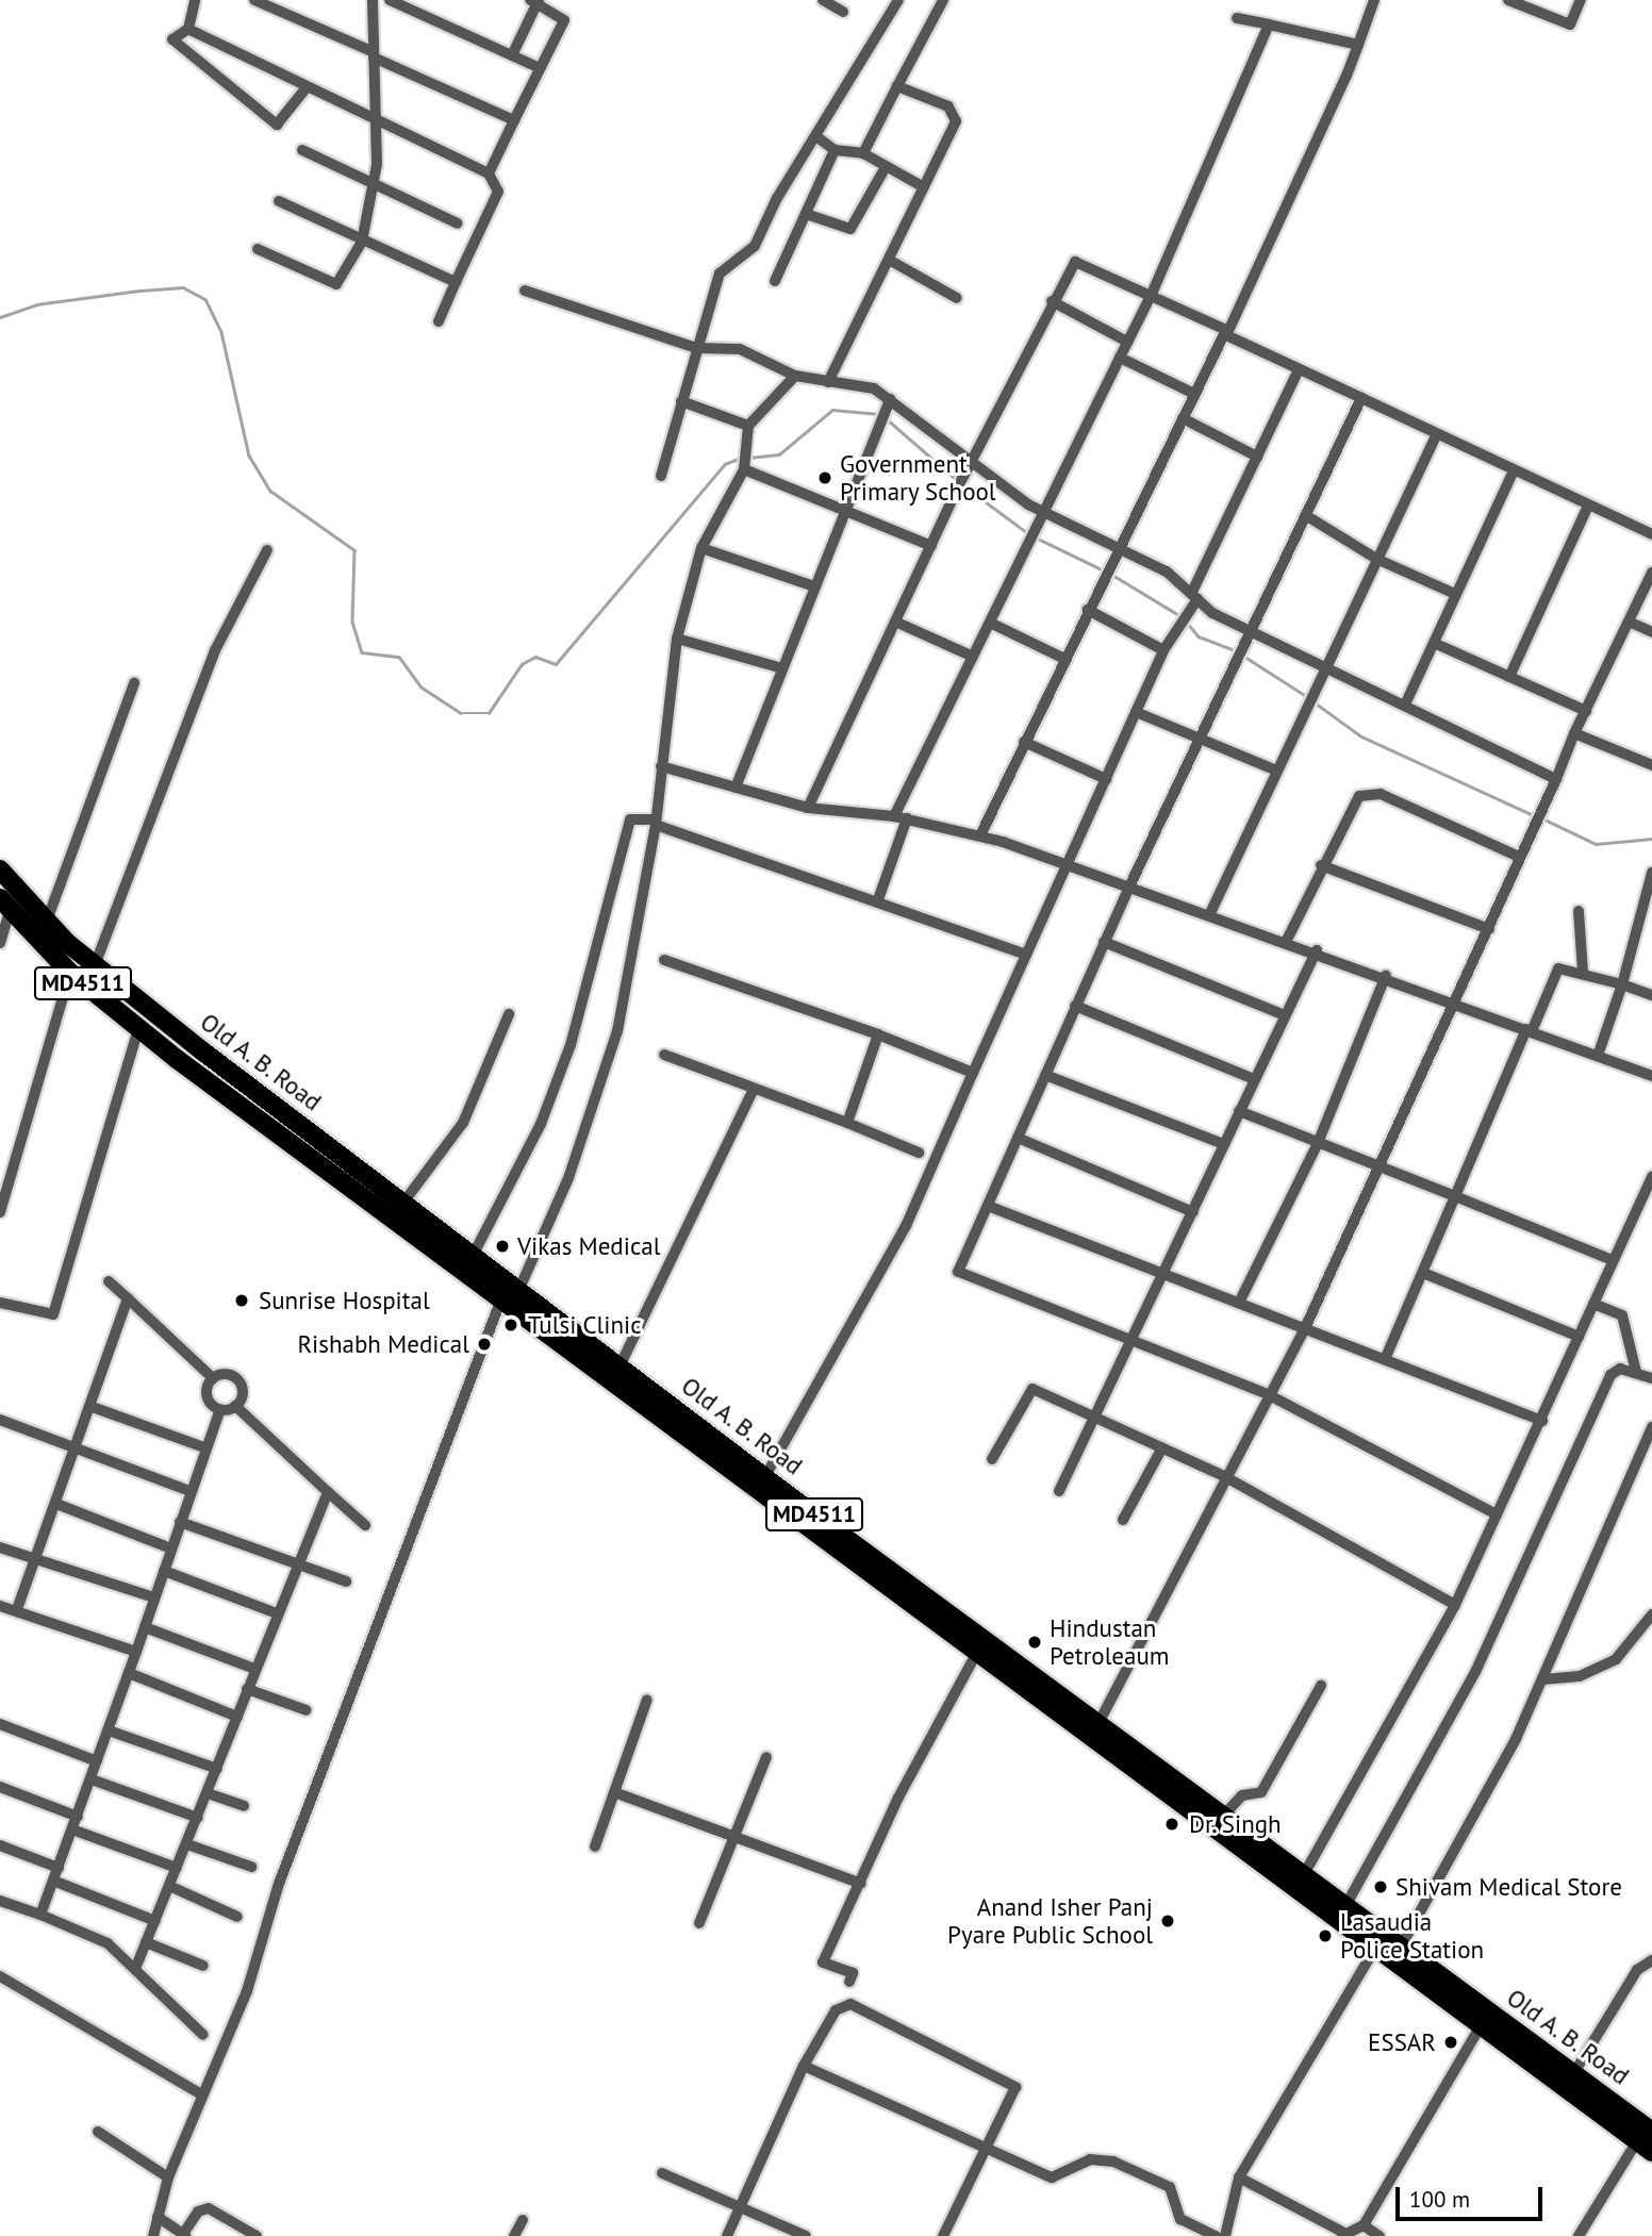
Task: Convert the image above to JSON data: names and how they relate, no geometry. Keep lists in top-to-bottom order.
{
  "streets": {
    "main road": ["MD4511", "Old A. B. Road"]
  },
  "places": [
    "Government Primary School",
    "Vikas Medical",
    "Sunrise Hospital",
    "Tulsi Clinic",
    "Rishabh Medical",
    "Hindustan Petroleaum",
    "Dr. Singh",
    "Shivam Medical Store",
    "Anand Isher Panj Pyare Public School",
    "Lasaudia Police Station",
    "ESSAR"
  ],
  "scale_bar": "100 m"
}
